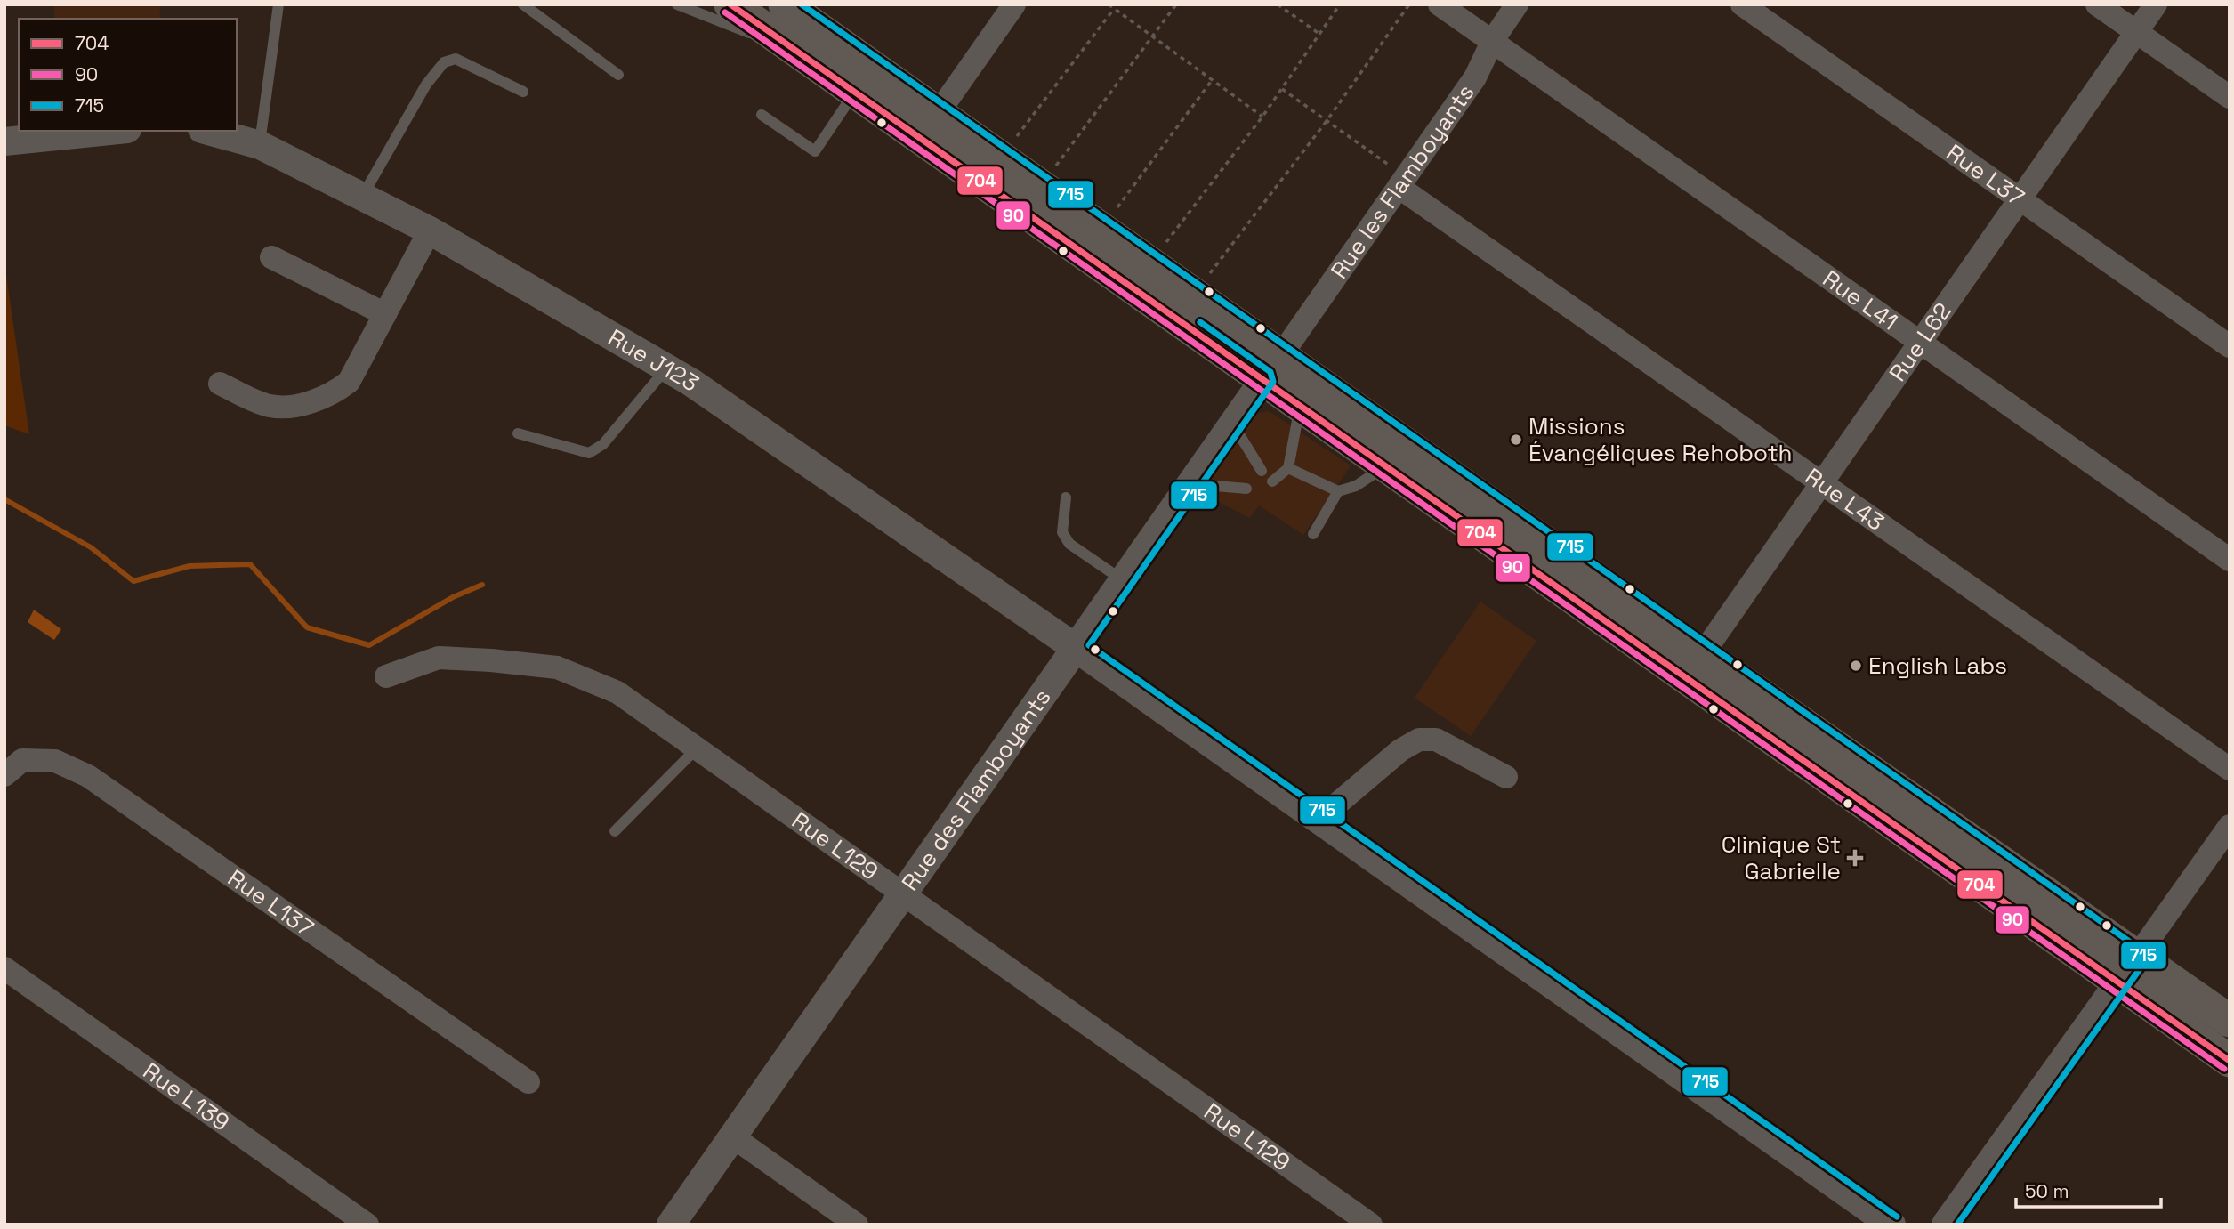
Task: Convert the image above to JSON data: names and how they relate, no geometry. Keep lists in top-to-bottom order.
{
  "streets": {
    "street": [
      "Rue L37",
      "Rue les Flamboyants",
      "Rue L41",
      "Rue L62",
      "Rue J123",
      "Rue L43",
      "Rue des Flamboyants",
      "Rue L129",
      "Rue L137",
      "Rue L139"
    ]
  },
  "crossings": [
    ["Rue L37", "Rue L62"],
    ["Rue les Flamboyants", "Rue L41"],
    ["Rue les Flamboyants", "Rue L43"],
    ["Rue les Flamboyants", "Rue des Flamboyants"],
    ["Rue L41", "Rue L62"],
    ["Rue L62", "Rue L43"],
    ["Rue J123", "Rue des Flamboyants"],
    ["Rue des Flamboyants", "Rue L129"]
  ],
  "places": {
    "other": ["Missions Évangéliques Rehoboth", "English Labs"],
    "health": ["Clinique St Gabrielle"]
  },
  "lines": ["transit line 704", "transit line 715", "transit line 90"],
  "legend": ["704", "90", "715"],
  "scale_bar": "50 m"
}
